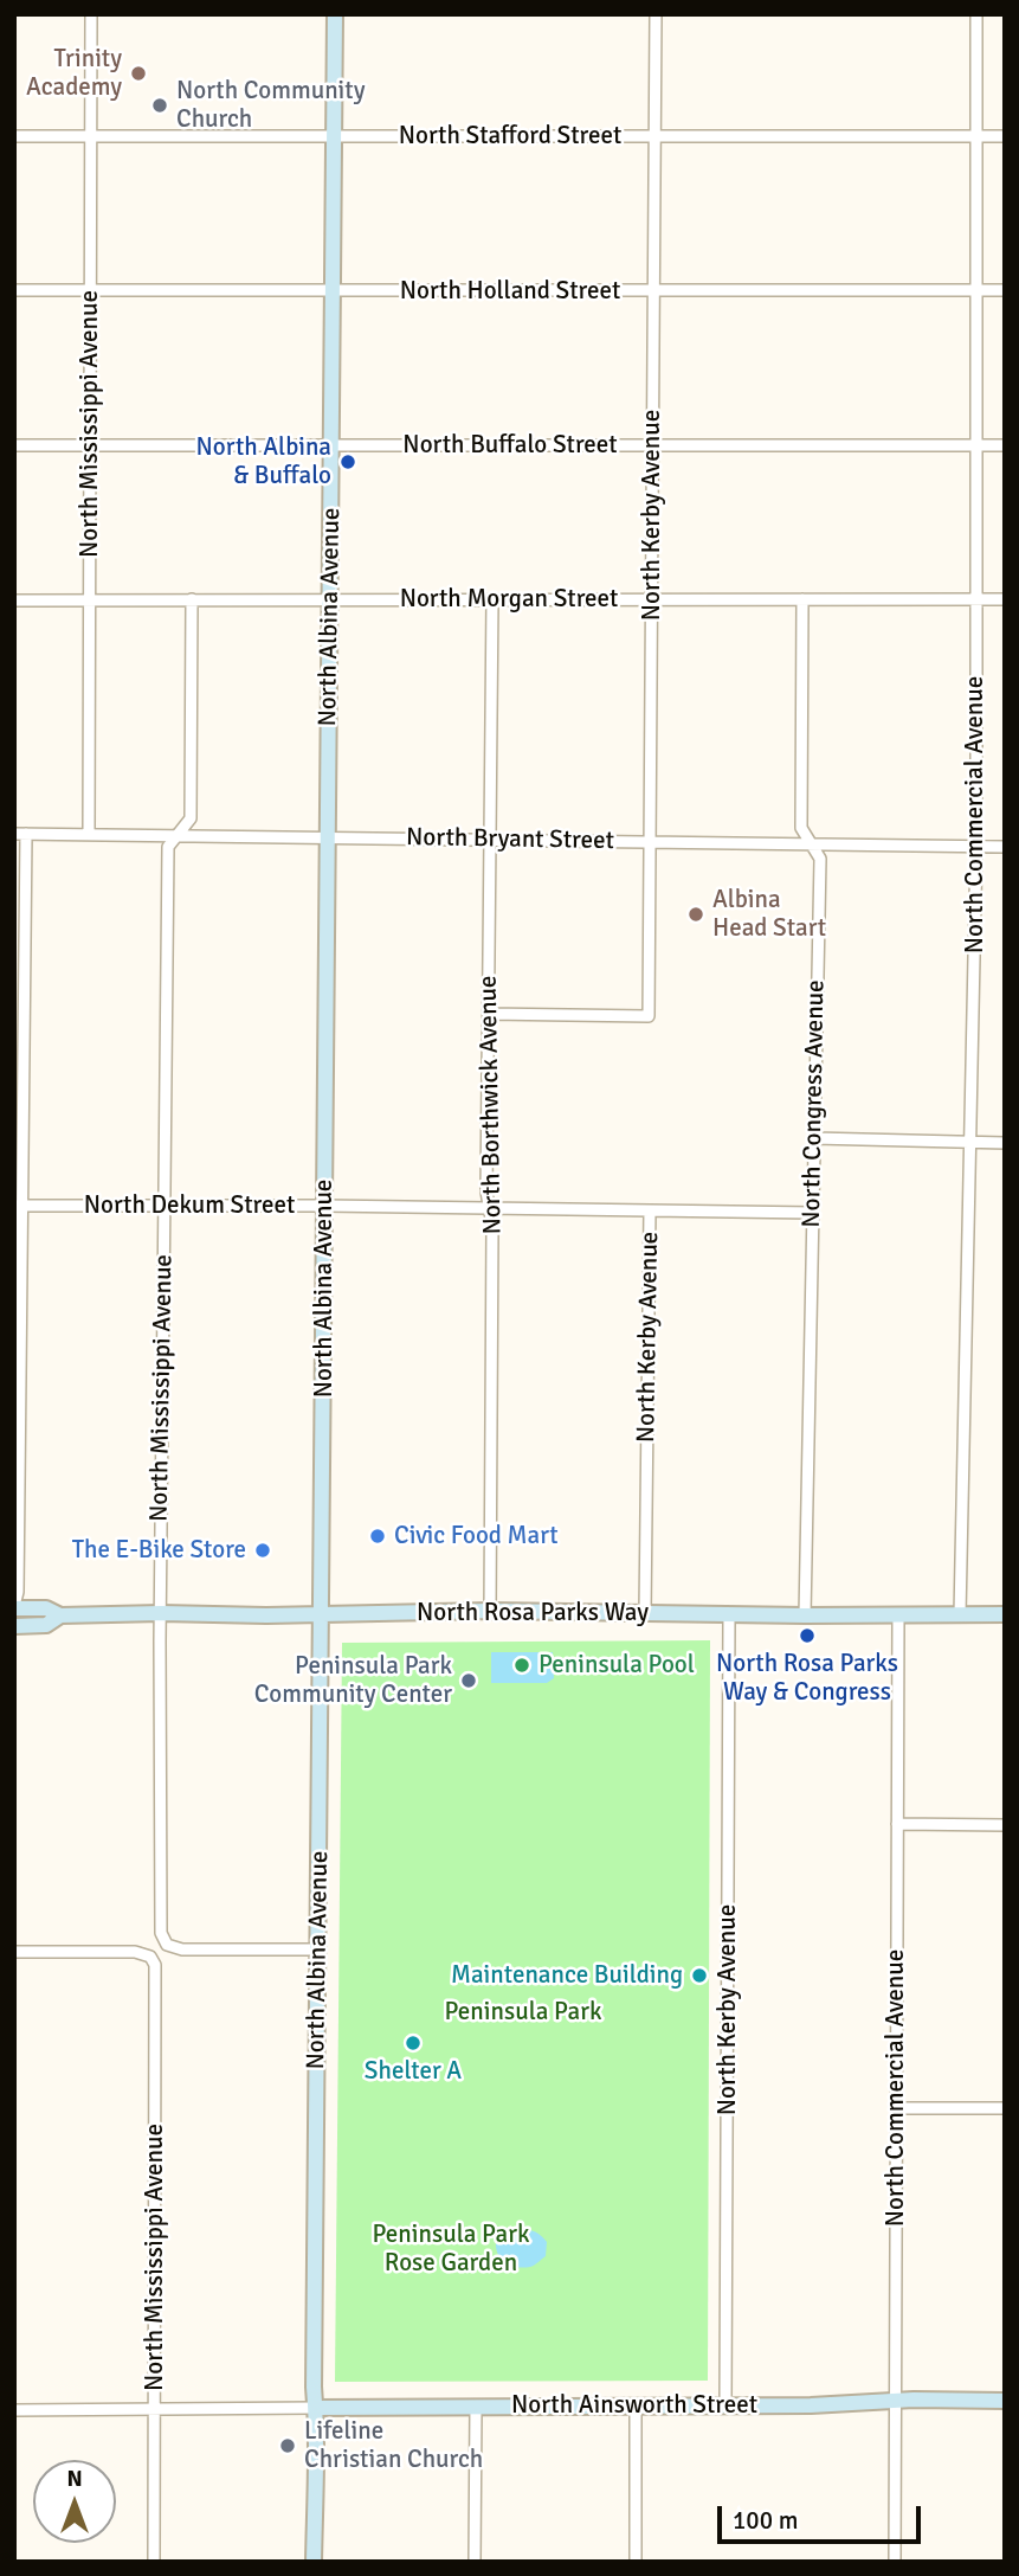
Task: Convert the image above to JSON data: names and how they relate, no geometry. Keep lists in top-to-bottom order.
{
  "streets": {
    "street": [
      "North Stafford Street",
      "North Holland Street",
      "North Mississippi Avenue",
      "North Buffalo Street",
      "North Kerby Avenue",
      "North Morgan Street",
      "North Albina Avenue",
      "North Commercial Avenue",
      "North Bryant Street",
      "North Congress Avenue",
      "North Borthwick Avenue",
      "North Dekum Street",
      "North Rosa Parks Way",
      "North Ainsworth Street"
    ]
  },
  "crossings": [
    ["North Stafford Street", "North Mississippi Avenue"],
    ["North Stafford Street", "North Kerby Avenue"],
    ["North Stafford Street", "North Albina Avenue"],
    ["North Stafford Street", "North Commercial Avenue"],
    ["North Holland Street", "North Mississippi Avenue"],
    ["North Holland Street", "North Kerby Avenue"],
    ["North Holland Street", "North Albina Avenue"],
    ["North Holland Street", "North Commercial Avenue"],
    ["North Mississippi Avenue", "North Buffalo Street"],
    ["North Mississippi Avenue", "North Morgan Street"],
    ["North Mississippi Avenue", "North Albina Avenue"],
    ["North Mississippi Avenue", "North Bryant Street"],
    ["North Mississippi Avenue", "North Dekum Street"],
    ["North Mississippi Avenue", "North Rosa Parks Way"],
    ["North Mississippi Avenue", "North Ainsworth Street"],
    ["North Buffalo Street", "North Kerby Avenue"],
    ["North Buffalo Street", "North Albina Avenue"],
    ["North Buffalo Street", "North Commercial Avenue"],
    ["North Kerby Avenue", "North Morgan Street"],
    ["North Kerby Avenue", "North Bryant Street"],
    ["North Kerby Avenue", "North Borthwick Avenue"],
    ["North Kerby Avenue", "North Dekum Street"],
    ["North Kerby Avenue", "North Rosa Parks Way"],
    ["North Kerby Avenue", "North Ainsworth Street"],
    ["North Morgan Street", "North Albina Avenue"],
    ["North Morgan Street", "North Commercial Avenue"],
    ["North Morgan Street", "North Congress Avenue"],
    ["North Morgan Street", "North Borthwick Avenue"],
    ["North Albina Avenue", "North Bryant Street"],
    ["North Albina Avenue", "North Dekum Street"],
    ["North Albina Avenue", "North Rosa Parks Way"],
    ["North Albina Avenue", "North Ainsworth Street"],
    ["North Commercial Avenue", "North Bryant Street"],
    ["North Commercial Avenue", "North Rosa Parks Way"],
    ["North Commercial Avenue", "North Ainsworth Street"],
    ["North Bryant Street", "North Congress Avenue"],
    ["North Bryant Street", "North Borthwick Avenue"],
    ["North Congress Avenue", "North Dekum Street"],
    ["North Congress Avenue", "North Rosa Parks Way"],
    ["North Borthwick Avenue", "North Dekum Street"],
    ["North Borthwick Avenue", "North Rosa Parks Way"]
  ],
  "parks": ["Peninsula Park", "Peninsula Park Rose Garden"],
  "places": [
    "Trinity Academy",
    "North Community Church",
    "North Albina & Buffalo",
    "Albina Head Start",
    "Civic Food Mart",
    "The E-Bike Store",
    "North Rosa Parks Way & Congress",
    "Peninsula Pool",
    "Peninsula Park Community Center",
    "Maintenance Building",
    "Shelter A",
    "Lifeline Christian Church"
  ],
  "scale_bar": "100 m",
  "north": "top"
}
